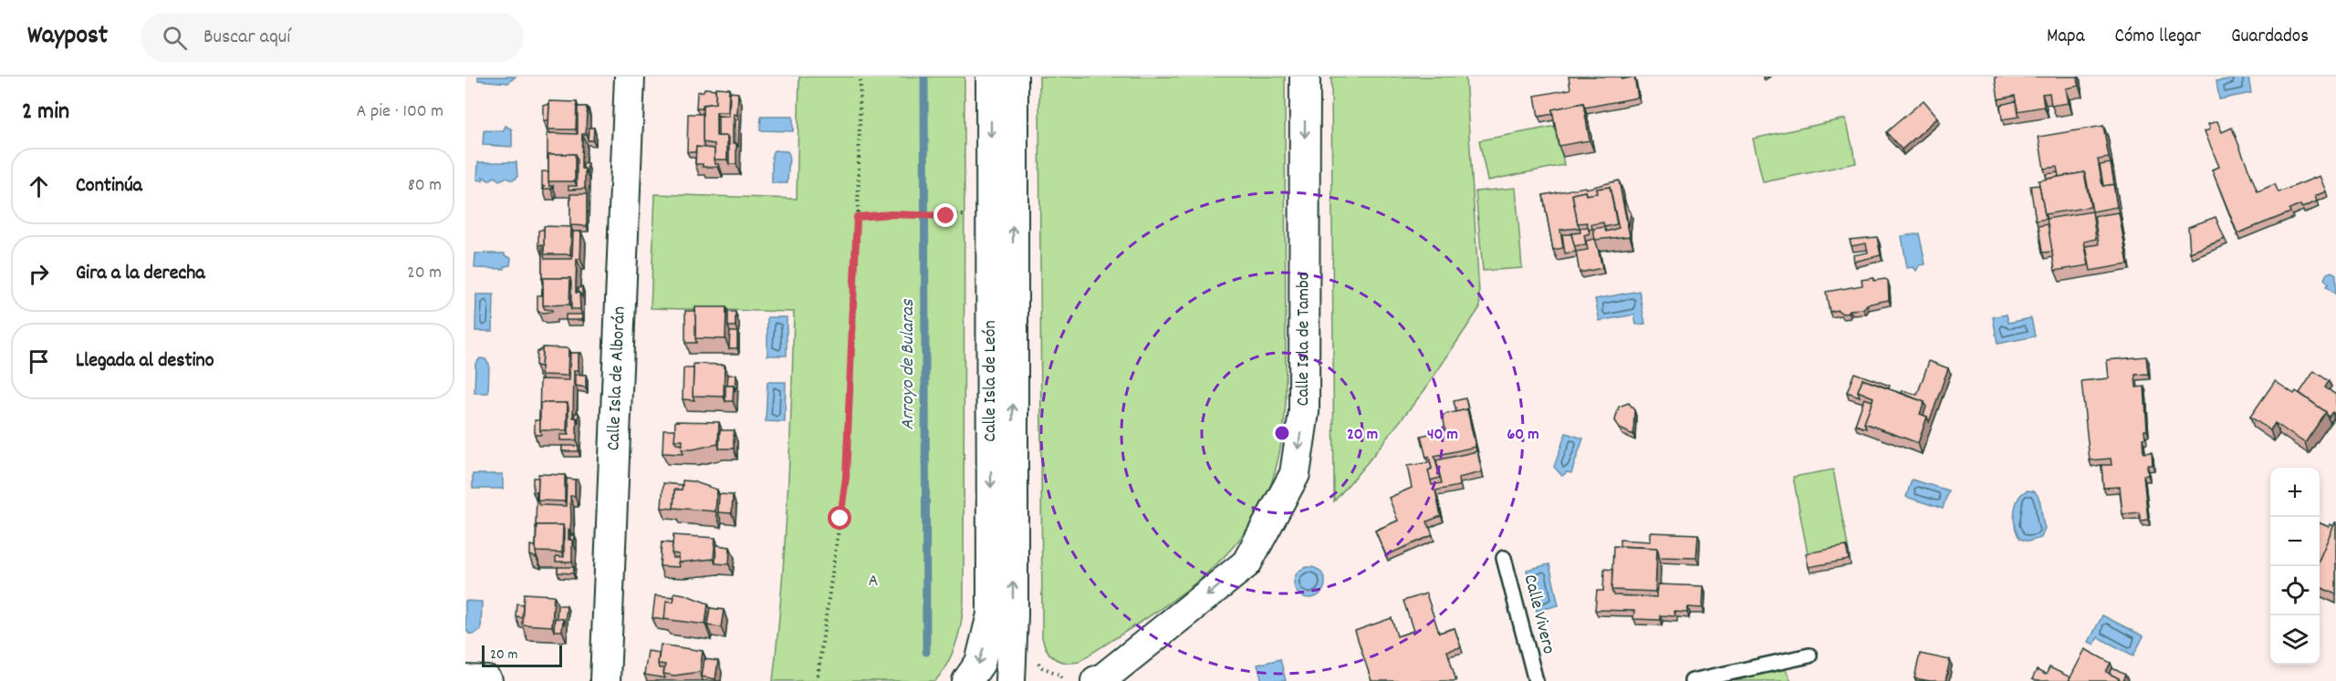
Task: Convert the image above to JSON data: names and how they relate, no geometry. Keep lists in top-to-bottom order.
{
  "streets": {
    "street": ["Calle Isla de Tambo", "Calle Isla de Alborán", "Calle Isla de León"],
    "lane": ["Calle Vivero"]
  },
  "one_way": ["Calle Isla de Tambo"],
  "water": ["Arroyo de Bularas"],
  "parks": ["A"],
  "scale_bar": "20 m",
  "page": {
    "header": "Waypost",
    "search": "Buscar aquí",
    "nav": ["Mapa", "Cómo llegar", "Guardados"],
    "heading": ["2 min", "A pie · 100 m"],
    "list": [
      ["Continúa", "80 m"],
      ["Gira a la derecha", "20 m"],
      "Llegada al destino"
    ],
    "map_buttons": ["+", "−"],
    "scale": "20 m"
  },
  "rings": ["20 m", "40 m", "60 m"]
}
